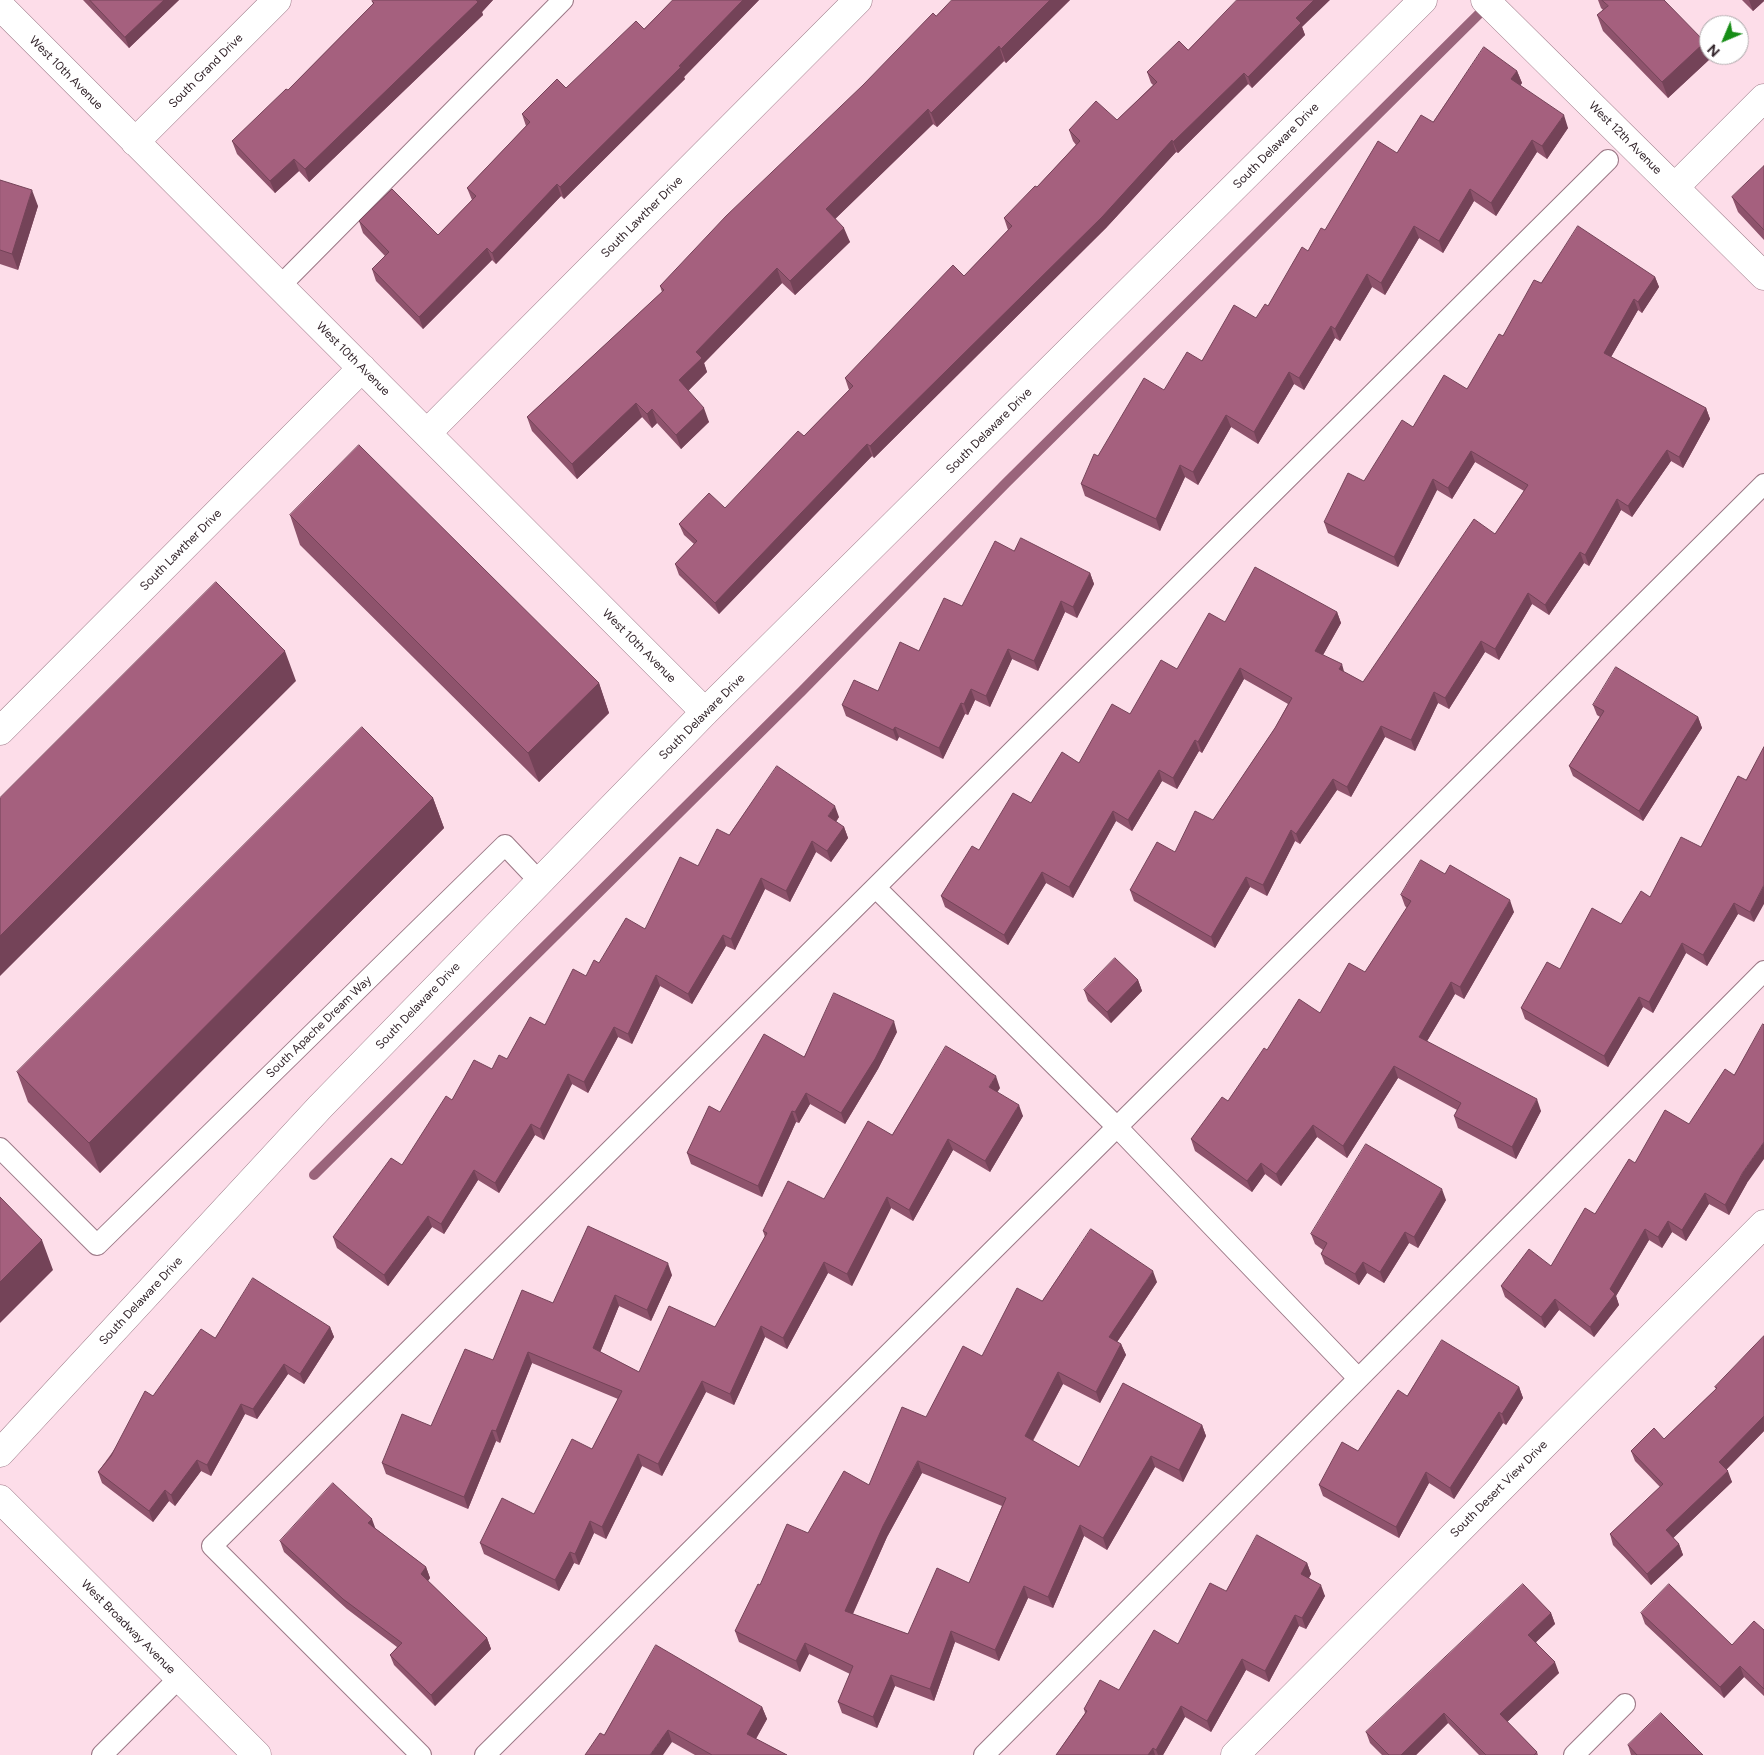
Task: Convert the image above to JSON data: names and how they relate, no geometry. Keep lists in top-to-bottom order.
{
  "streets": {
    "street": [
      "South Grand Drive",
      "West 10th Avenue",
      "West 12th Avenue",
      "South Delaware Drive",
      "South Lawther Drive",
      "South Desert View Drive",
      "West Broadway Avenue"
    ],
    "lane": ["South Apache Dream Way"]
  },
  "crossings": [
    ["South Grand Drive", "West 10th Avenue"],
    ["West 10th Avenue", "South Delaware Drive"],
    ["West 10th Avenue", "South Lawther Drive"],
    ["South Delaware Drive", "South Apache Dream Way"]
  ],
  "north": "bottom left"
}
